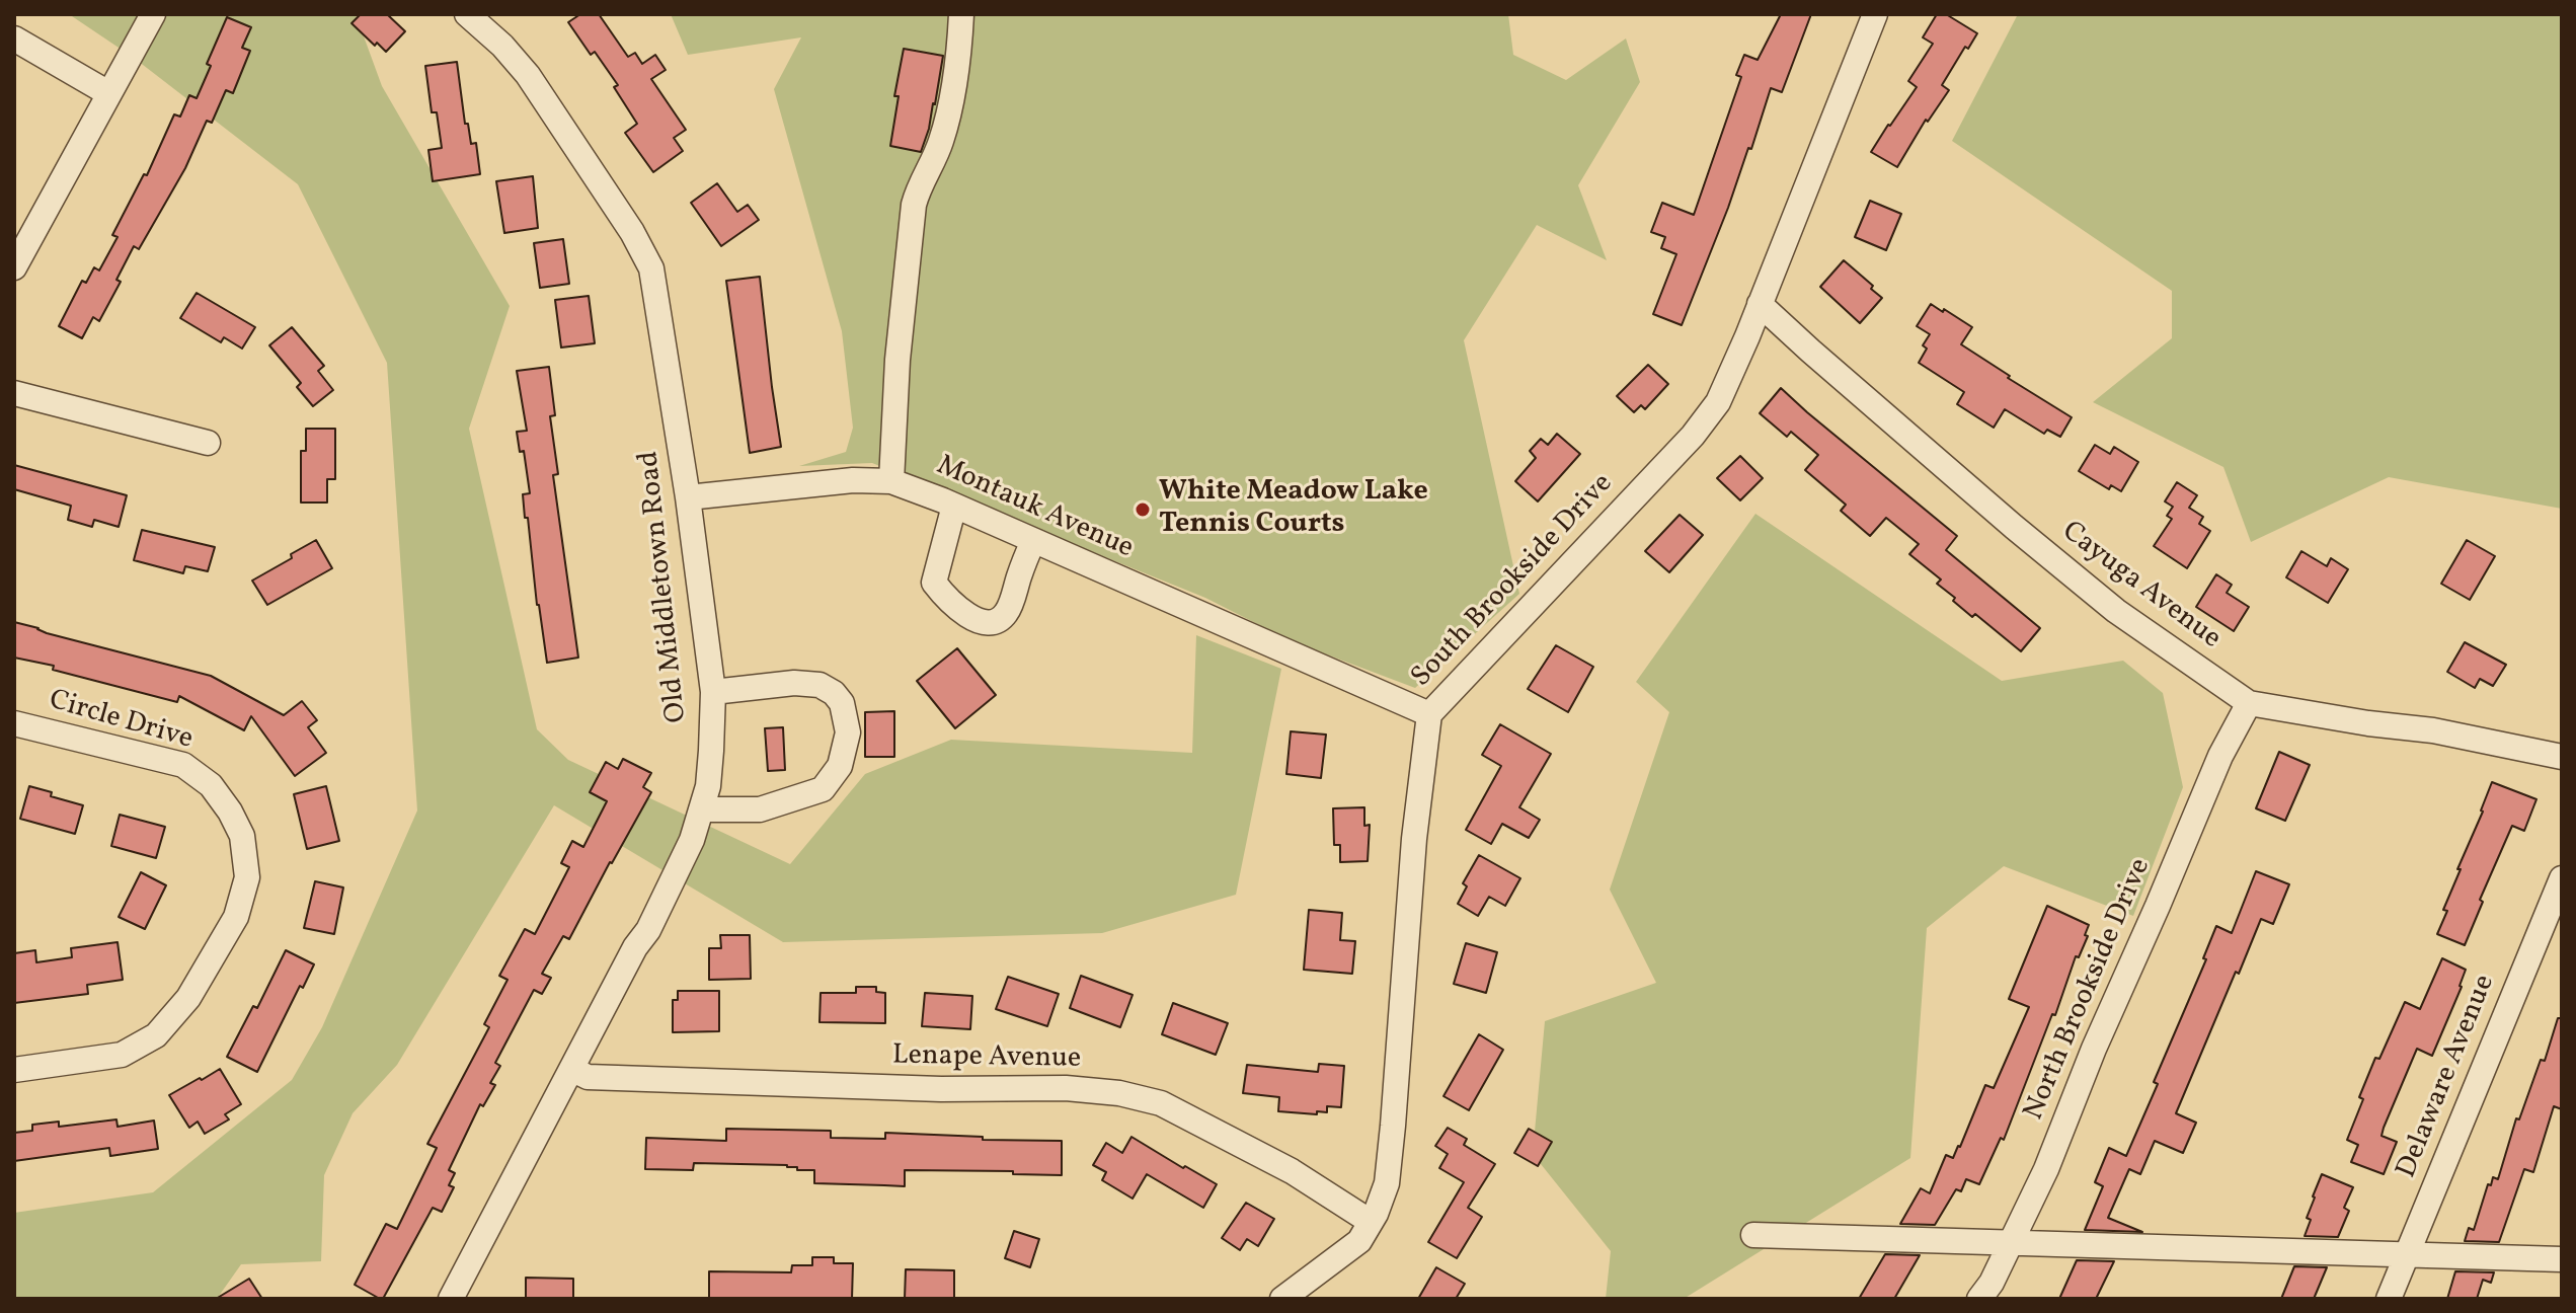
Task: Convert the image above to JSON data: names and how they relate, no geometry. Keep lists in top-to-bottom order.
{
  "streets": {
    "street": [
      "Montauk Avenue",
      "South Brookside Drive",
      "Old Middletown Road",
      "Cayuga Avenue",
      "Circle Drive",
      "North Brookside Drive",
      "Lenape Avenue",
      "Delaware Avenue"
    ]
  },
  "crossings": [
    ["Montauk Avenue", "South Brookside Drive"],
    ["Montauk Avenue", "Old Middletown Road"],
    ["South Brookside Drive", "Cayuga Avenue"],
    ["South Brookside Drive", "Lenape Avenue"],
    ["Old Middletown Road", "Lenape Avenue"],
    ["Cayuga Avenue", "North Brookside Drive"]
  ],
  "places": ["White Meadow Lake Tennis Courts"]
}
